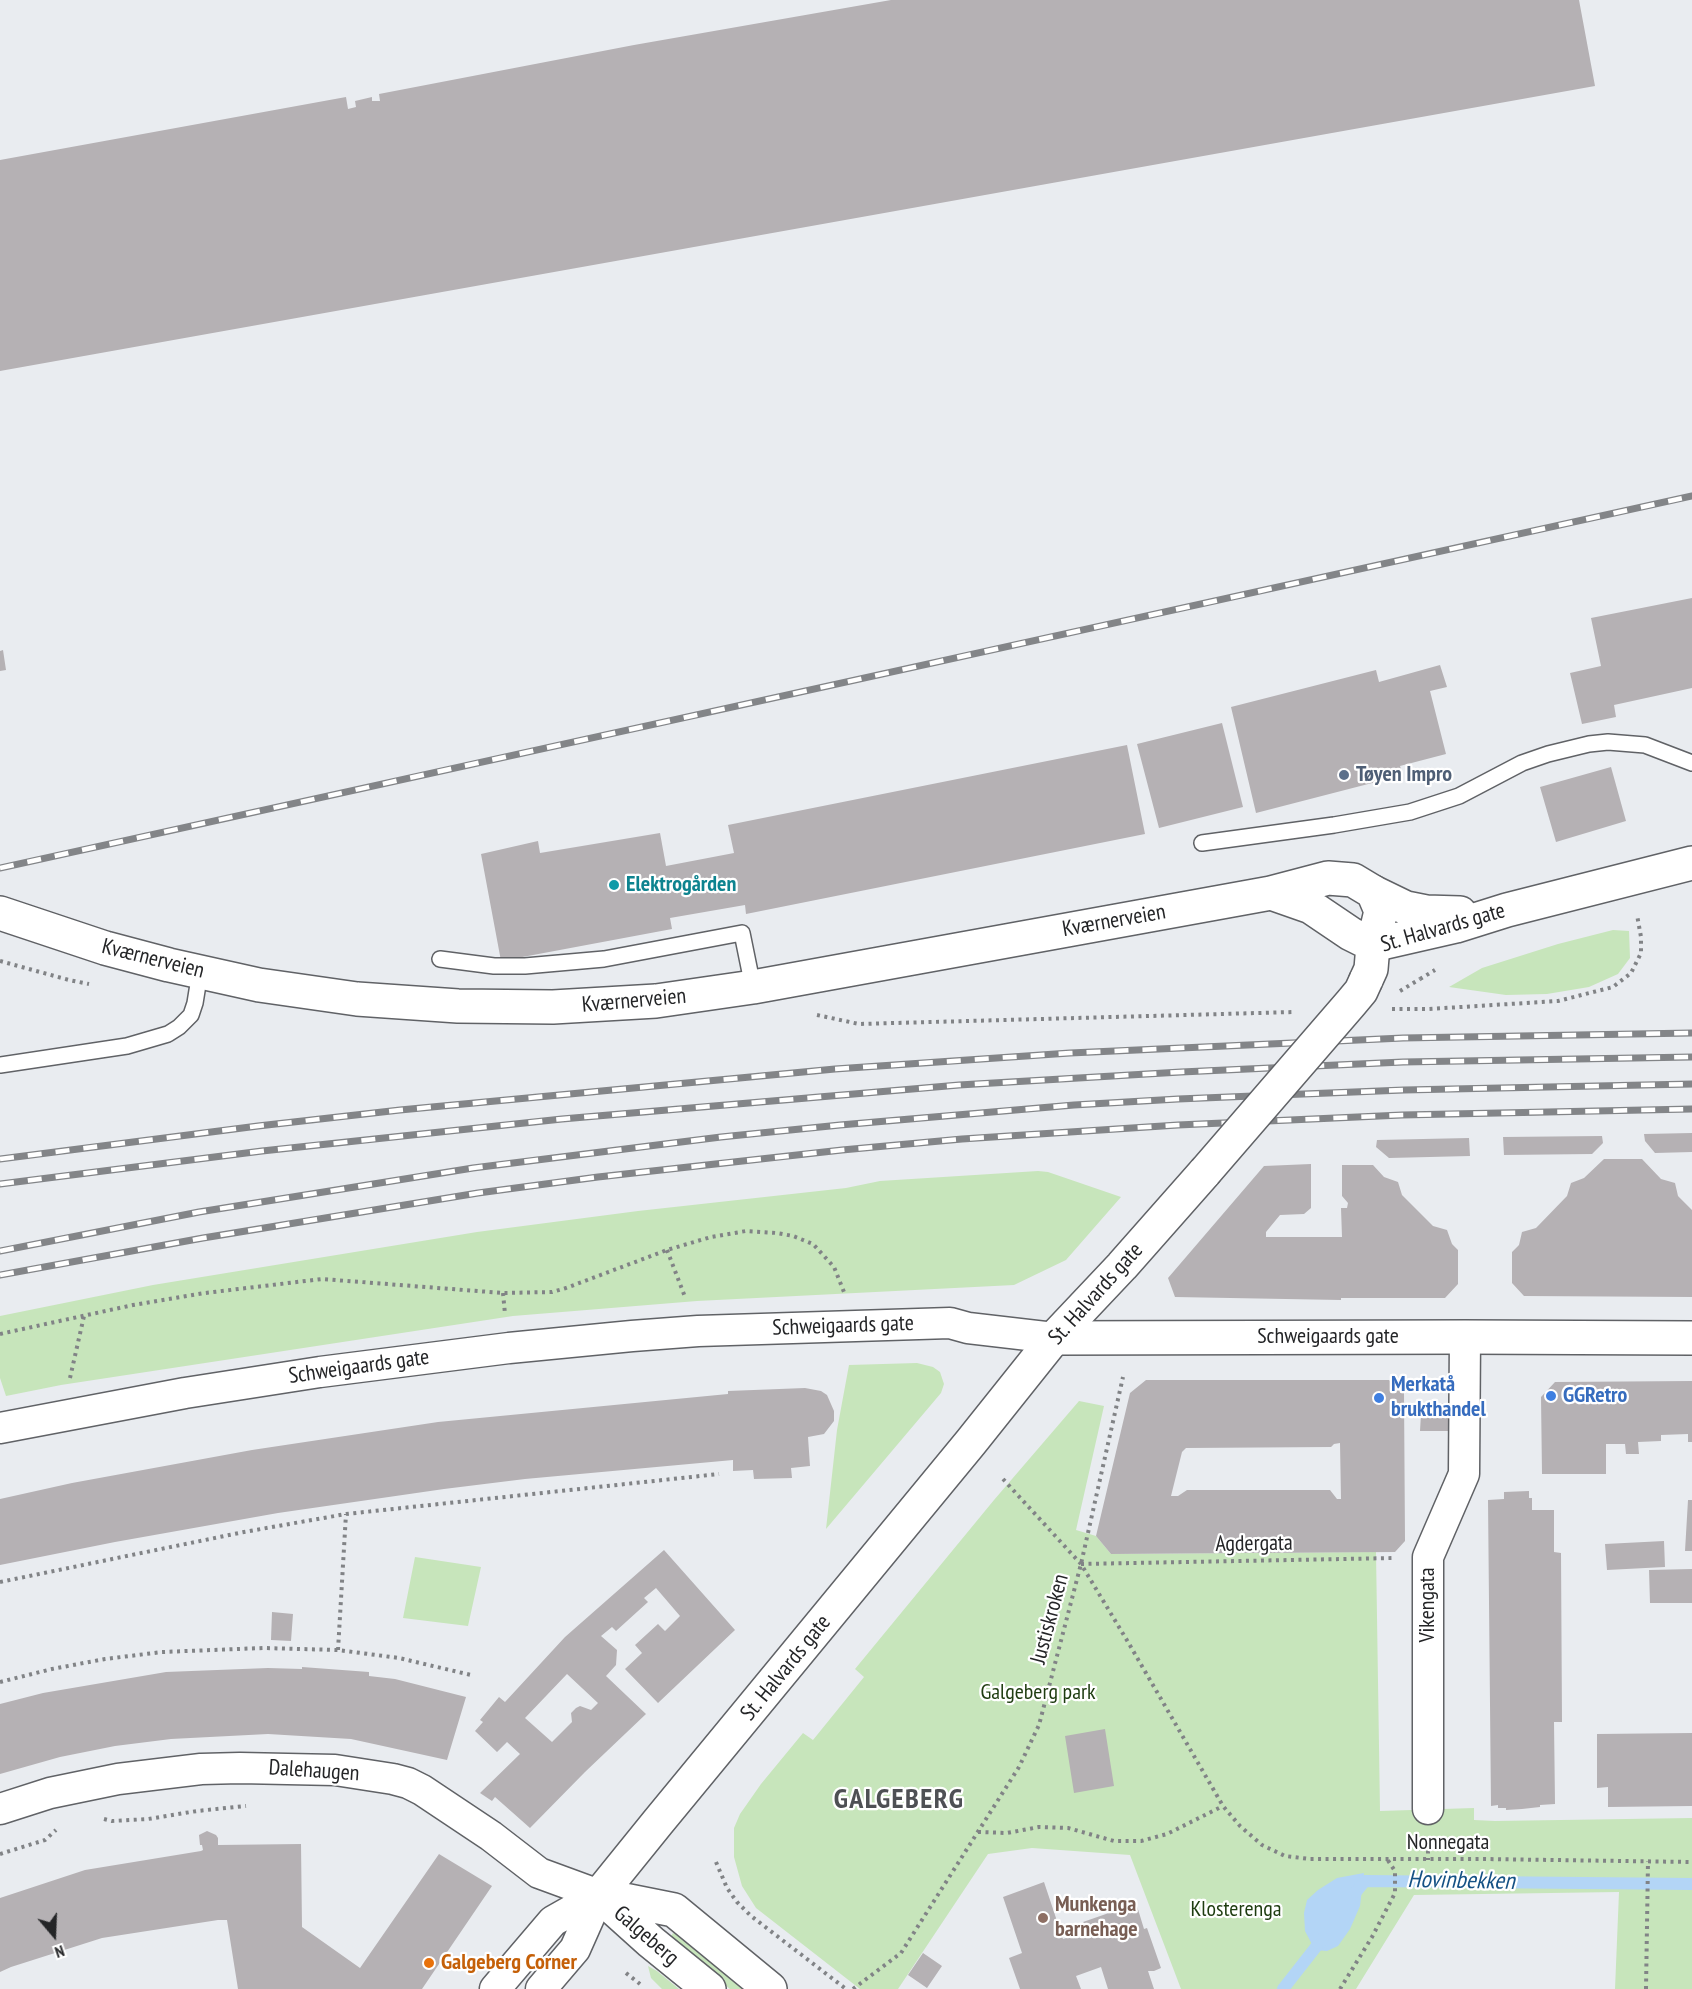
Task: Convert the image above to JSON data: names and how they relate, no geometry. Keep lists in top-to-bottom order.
{
  "streets": {
    "main road": [
      "Kværnerveien",
      "St. Halvards gate",
      "Schweigaards gate",
      "Galgeberg"
    ],
    "street": ["Vikengata", "Dalehaugen"],
    "path": ["Agdergata", "Justiskroken", "Nonnegata"]
  },
  "crossings": [
    ["Kværnerveien", "St. Halvards gate"],
    ["St. Halvards gate", "Schweigaards gate"],
    ["St. Halvards gate", "Dalehaugen"],
    ["St. Halvards gate", "Galgeberg"],
    ["Schweigaards gate", "Vikengata"],
    ["Agdergata", "Vikengata"],
    ["Agdergata", "Justiskroken"],
    ["Agdergata", "Nonnegata"],
    ["Justiskroken", "Nonnegata"],
    ["Dalehaugen", "Galgeberg"]
  ],
  "districts": ["GALGEBERG"],
  "water": ["Hovinbekken"],
  "parks": ["Galgeberg park", "Klosterenga"],
  "places": [
    "Tøyen Impro",
    "Elektrogården",
    "GGRetro",
    "Merkatå brukthandel",
    "Munkenga barnehage",
    "Galgeberg Corner"
  ],
  "north": "bottom"
}
